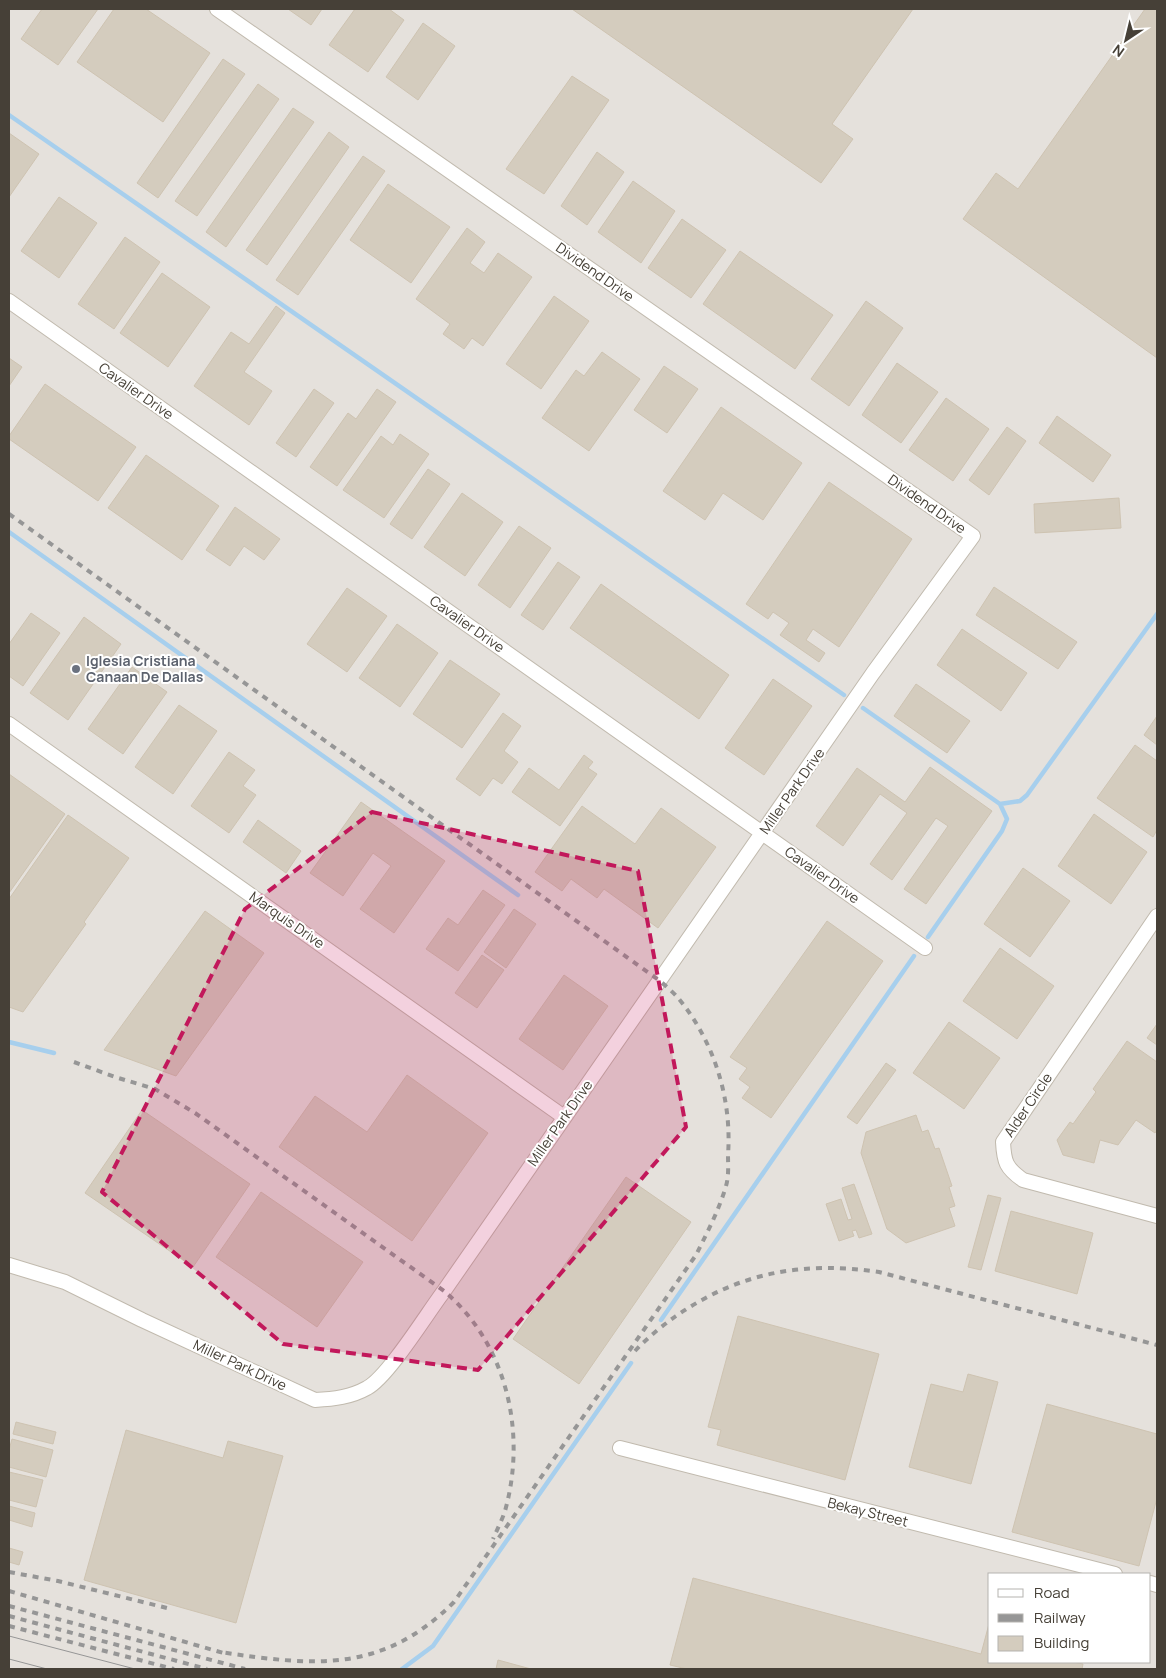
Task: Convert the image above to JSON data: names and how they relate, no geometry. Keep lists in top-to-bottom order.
{
  "streets": {
    "street": [
      "Dividend Drive",
      "Cavalier Drive",
      "Miller Park Drive",
      "Marquis Drive",
      "Alder Circle",
      "Bekay Street"
    ]
  },
  "crossings": [
    ["Dividend Drive", "Miller Park Drive"],
    ["Cavalier Drive", "Miller Park Drive"],
    ["Miller Park Drive", "Marquis Drive"]
  ],
  "places": ["Iglesia Cristiana Canaan De Dallas"],
  "legend": ["Road", "Railway", "Building"],
  "north": "bottom left"
}
